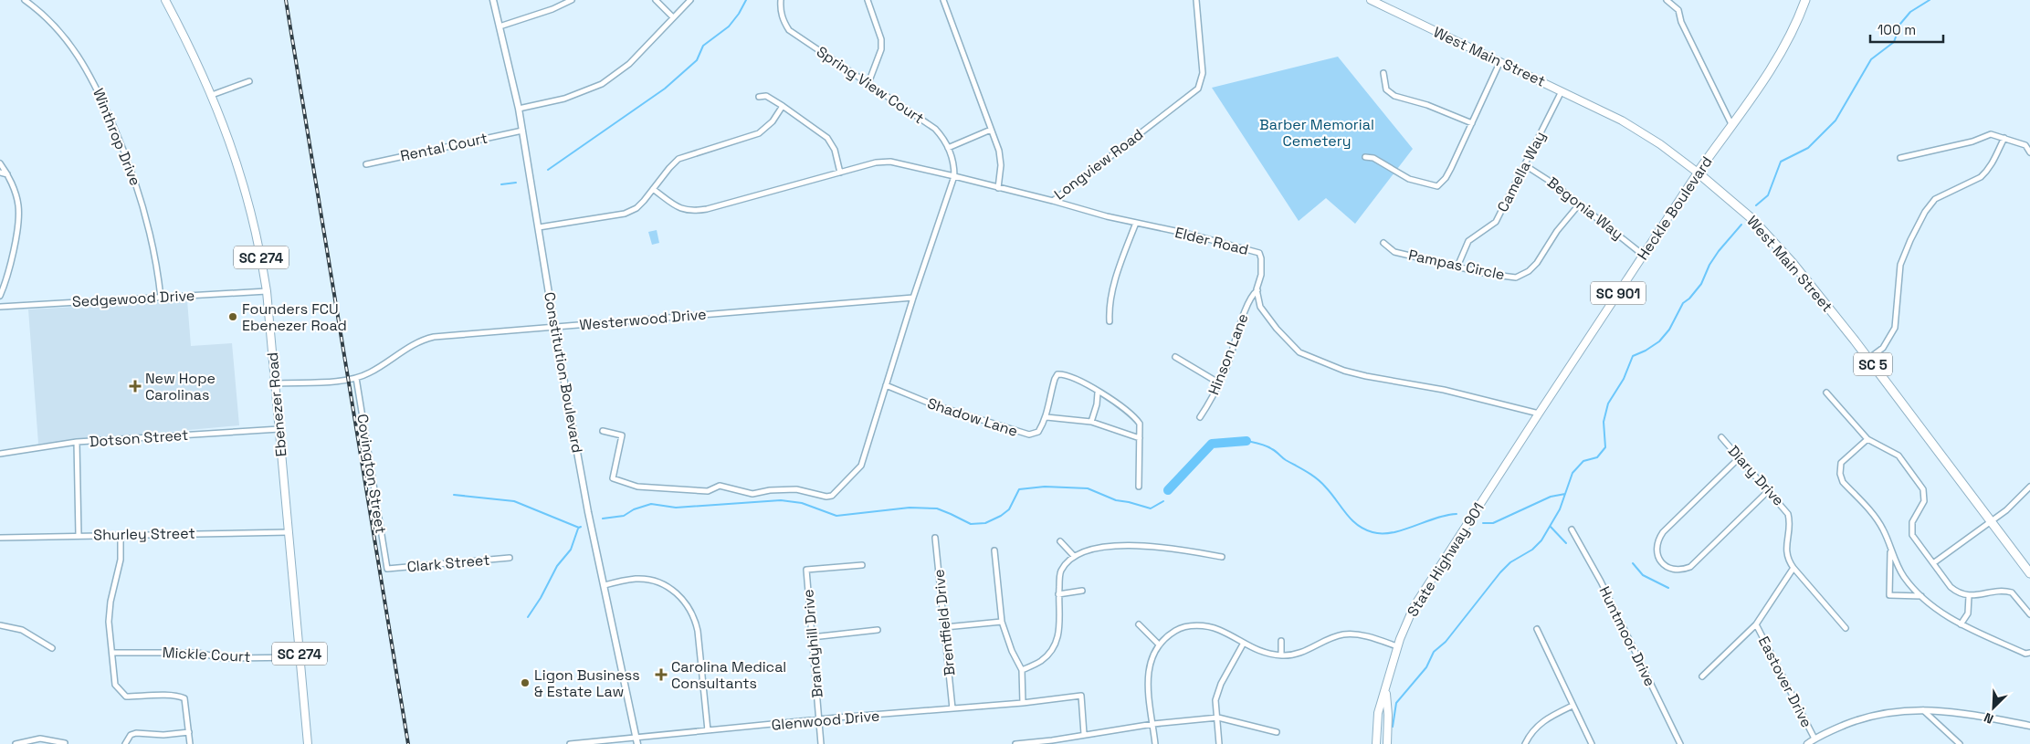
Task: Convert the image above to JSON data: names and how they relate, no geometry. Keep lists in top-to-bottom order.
{
  "streets": {
    "highway": [
      "West Main Street",
      "Heckle Boulevard",
      "SC 901",
      "SC 5"
    ],
    "main road": ["SC 274", "Ebenezer Road", "State Highway 901"],
    "street": [
      "Spring View Court",
      "Winthrop Drive",
      "Rental Court",
      "Longview Road",
      "Camella Way",
      "Begonia Way",
      "Elder Road",
      "Pampas Circle",
      "Sedgewood Drive",
      "Westerwood Drive",
      "Hinson Lane",
      "Constitution Boulevard",
      "Shadow Lane",
      "Dotson Street",
      "Covington Street",
      "Diary Drive",
      "Shurley Street",
      "Clark Street",
      "Brentfield Drive",
      "Huntmoor Drive",
      "Brandyhill Drive",
      "Mickle Court",
      "Eastover Drive",
      "Glenwood Drive"
    ]
  },
  "crossings": [
    ["West Main Street", "Camella Way"],
    ["West Main Street", "Heckle Boulevard"],
    ["Spring View Court", "Longview Road"],
    ["Winthrop Drive", "Sedgewood Drive"],
    ["Rental Court", "Constitution Boulevard"],
    ["Longview Road", "Elder Road"],
    ["Camella Way", "Begonia Way"],
    ["Camella Way", "Pampas Circle"],
    ["Begonia Way", "Heckle Boulevard"],
    ["Begonia Way", "Pampas Circle"],
    ["Heckle Boulevard", "Elder Road"],
    ["Heckle Boulevard", "State Highway 901"],
    ["Elder Road", "Hinson Lane"],
    ["Elder Road", "State Highway 901"],
    ["SC 901", "State Highway 901"],
    ["Sedgewood Drive", "Ebenezer Road"],
    ["Westerwood Drive", "Constitution Boulevard"],
    ["Westerwood Drive", "Ebenezer Road"],
    ["Westerwood Drive", "Covington Street"],
    ["Constitution Boulevard", "Glenwood Drive"],
    ["Ebenezer Road", "Dotson Street"],
    ["Ebenezer Road", "Shurley Street"],
    ["Ebenezer Road", "Mickle Court"],
    ["Covington Street", "Clark Street"],
    ["Brentfield Drive", "Glenwood Drive"],
    ["Brandyhill Drive", "Glenwood Drive"]
  ],
  "parks": ["Barber Memorial Cemetery"],
  "places": {
    "other": ["Founders FCU Ebenezer Road", "Ligon Business & Estate Law"],
    "health": ["New Hope Carolinas", "Carolina Medical Consultants"]
  },
  "scale_bar": "100 m",
  "north": "bottom left"
}
